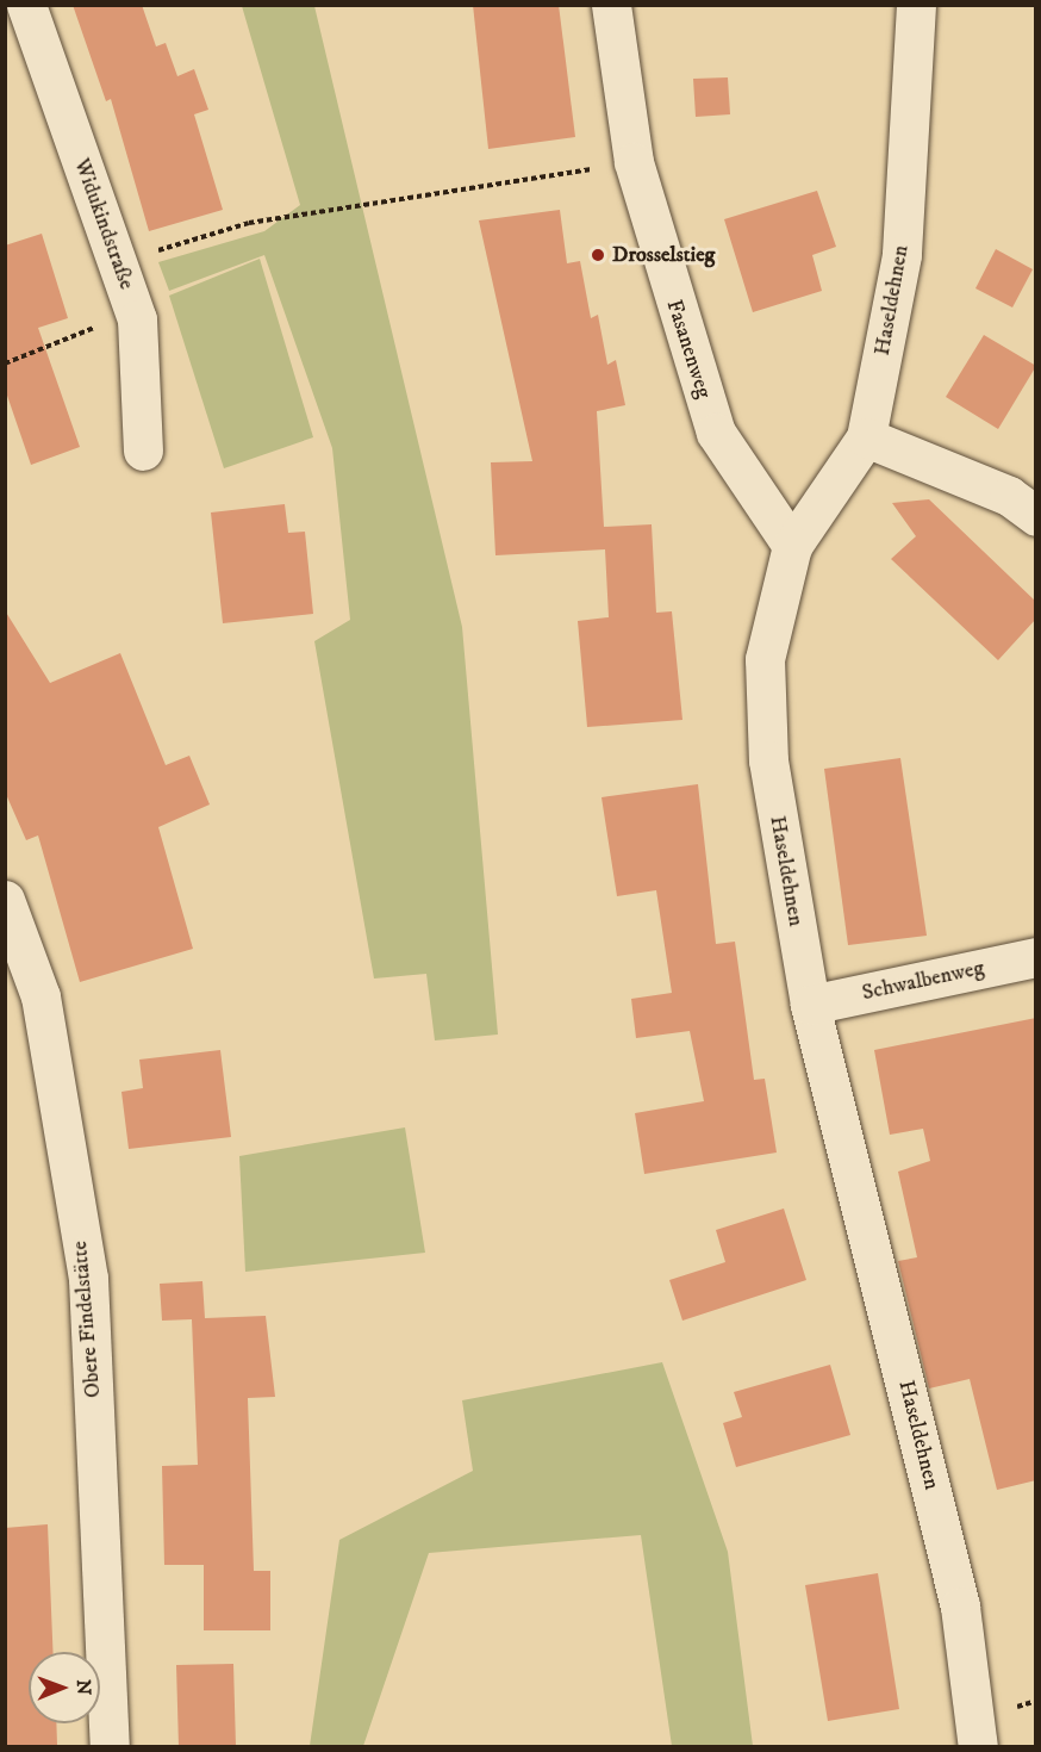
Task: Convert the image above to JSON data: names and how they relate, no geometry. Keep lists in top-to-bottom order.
{
  "streets": {
    "street": [
      "Widukindstraße",
      "Haseldehnen",
      "Fasanenweg",
      "Schwalbenweg",
      "Obere Findelstätte"
    ]
  },
  "crossings": [
    ["Haseldehnen", "Fasanenweg"],
    ["Haseldehnen", "Schwalbenweg"]
  ],
  "places": ["Drosselstieg"],
  "north": "right"
}
